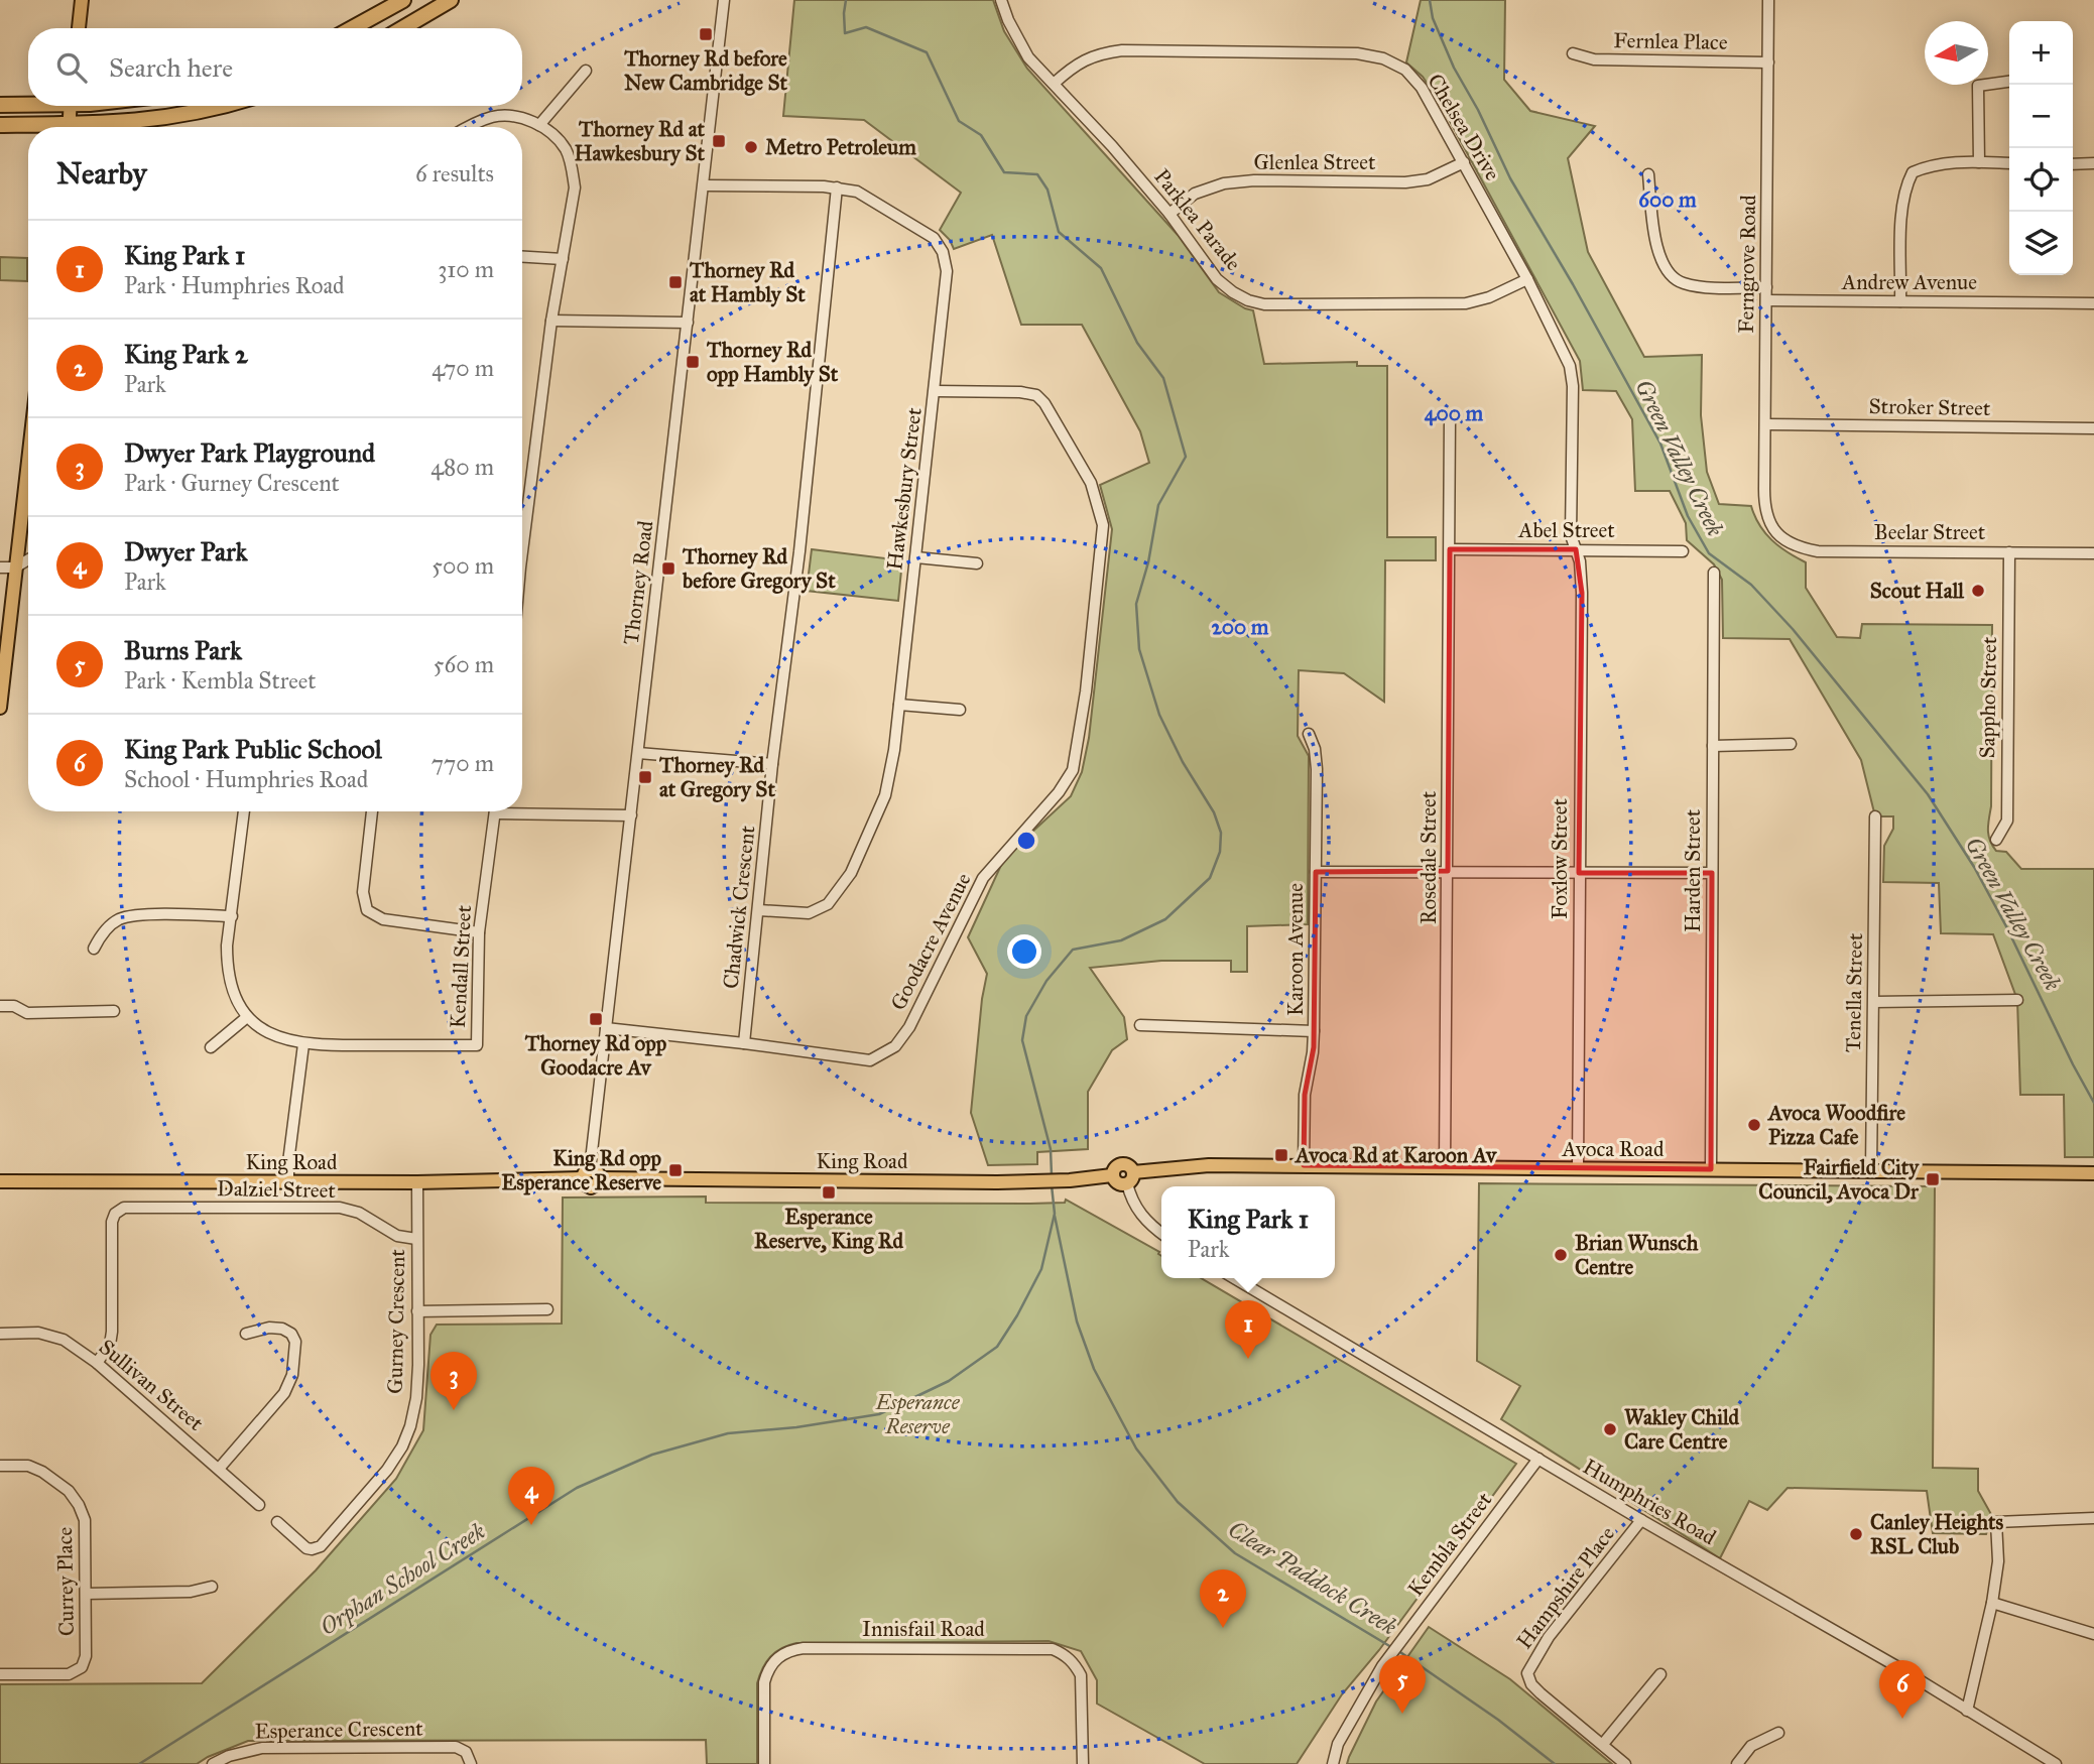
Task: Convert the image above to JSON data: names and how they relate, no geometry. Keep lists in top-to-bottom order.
{
  "streets": {
    "main road": ["Avoca Road", "King Road"],
    "street": [
      "Fernlea Place",
      "Chelsea Drive",
      "Glenlea Street",
      "Parklea Parade",
      "Ferngrove Road",
      "Andrew Avenue",
      "Stroker Street",
      "Hawkesbury Street",
      "Abel Street",
      "Beelar Street",
      "Thorney Road",
      "Sappho Street",
      "Rosedale Street",
      "Foxlow Street",
      "Harden Street",
      "Chadwick Crescent",
      "Goodacre Avenue",
      "Karoon Avenue",
      "Kendall Street",
      "Tenella Street",
      "Dalziel Street",
      "Gurney Crescent",
      "Sullivan Street",
      "Humphries Road",
      "Kembla Street",
      "Currey Place",
      "Hampshire Place",
      "Innisfail Road",
      "Esperance Crescent"
    ]
  },
  "crossings": [
    ["Fernlea Place", "Ferngrove Road"],
    ["Chelsea Drive", "Glenlea Street"],
    ["Chelsea Drive", "Parklea Parade"],
    ["Chelsea Drive", "Abel Street"],
    ["Chelsea Drive", "Foxlow Street"],
    ["Glenlea Street", "Parklea Parade"],
    ["Ferngrove Road", "Andrew Avenue"],
    ["Ferngrove Road", "Stroker Street"],
    ["Ferngrove Road", "Beelar Street"],
    ["Hawkesbury Street", "Thorney Road"],
    ["Hawkesbury Street", "Chadwick Crescent"],
    ["Hawkesbury Street", "Goodacre Avenue"],
    ["Abel Street", "Rosedale Street"],
    ["Abel Street", "Foxlow Street"],
    ["Beelar Street", "Sappho Street"],
    ["Thorney Road", "Goodacre Avenue"],
    ["Thorney Road", "King Road"],
    ["Rosedale Street", "Avoca Road"],
    ["Foxlow Street", "Avoca Road"],
    ["Harden Street", "Avoca Road"],
    ["Chadwick Crescent", "Goodacre Avenue"],
    ["Karoon Avenue", "Avoca Road"],
    ["Tenella Street", "Avoca Road"],
    ["Avoca Road", "King Road"],
    ["King Road", "Gurney Crescent"],
    ["Dalziel Street", "Gurney Crescent"],
    ["Dalziel Street", "Sullivan Street"],
    ["Humphries Road", "Kembla Street"],
    ["Humphries Road", "Hampshire Place"]
  ],
  "water": ["Green Valley Creek", "Clear Paddock Creek", "Orphan School Creek"],
  "parks": ["Esperance Reserve"],
  "places": {
    "transit": [
      "Thorney Rd before New Cambridge St",
      "Thorney Rd at Hawkesbury St",
      "Thorney Rd at Hambly St",
      "Thorney Rd opp Hambly St",
      "Thorney Rd before Gregory St",
      "Thorney Rd at Gregory St",
      "Thorney Rd opp Goodacre Av",
      "Avoca Rd at Karoon Av",
      "King Rd opp Esperance Reserve",
      "Fairfield City Council, Avoca Dr",
      "Esperance Reserve, King Rd"
    ],
    "other": [
      "Metro Petroleum",
      "Scout Hall",
      "Avoca Woodfire Pizza Cafe",
      "Brian Wunsch Centre",
      "Wakley Child Care Centre",
      "Canley Heights RSL Club"
    ]
  },
  "north": "left",
  "page": {
    "map_buttons": ["+", "−"],
    "search": "Search here",
    "heading": ["Nearby", "6 results"],
    "list": [
      {
        "mark": "1",
        "name": "King Park 1",
        "note": "Park · Humphries Road",
        "value": "310 m"
      },
      {
        "mark": "2",
        "name": "King Park 2",
        "note": "Park",
        "value": "470 m"
      },
      {
        "mark": "3",
        "name": "Dwyer Park Playground",
        "note": "Park · Gurney Crescent",
        "value": "480 m"
      },
      {
        "mark": "4",
        "name": "Dwyer Park",
        "note": "Park",
        "value": "500 m"
      },
      {
        "mark": "5",
        "name": "Burns Park",
        "note": "Park · Kembla Street",
        "value": "560 m"
      },
      {
        "mark": "6",
        "name": "King Park Public School",
        "note": "School · Humphries Road",
        "value": "770 m"
      }
    ],
    "popup": ["King Park 1", "Park"],
    "pins": [
      "1",
      "3",
      "4",
      "2",
      "5",
      "6"
    ]
  },
  "rings": ["600 m", "400 m", "200 m"]
}
